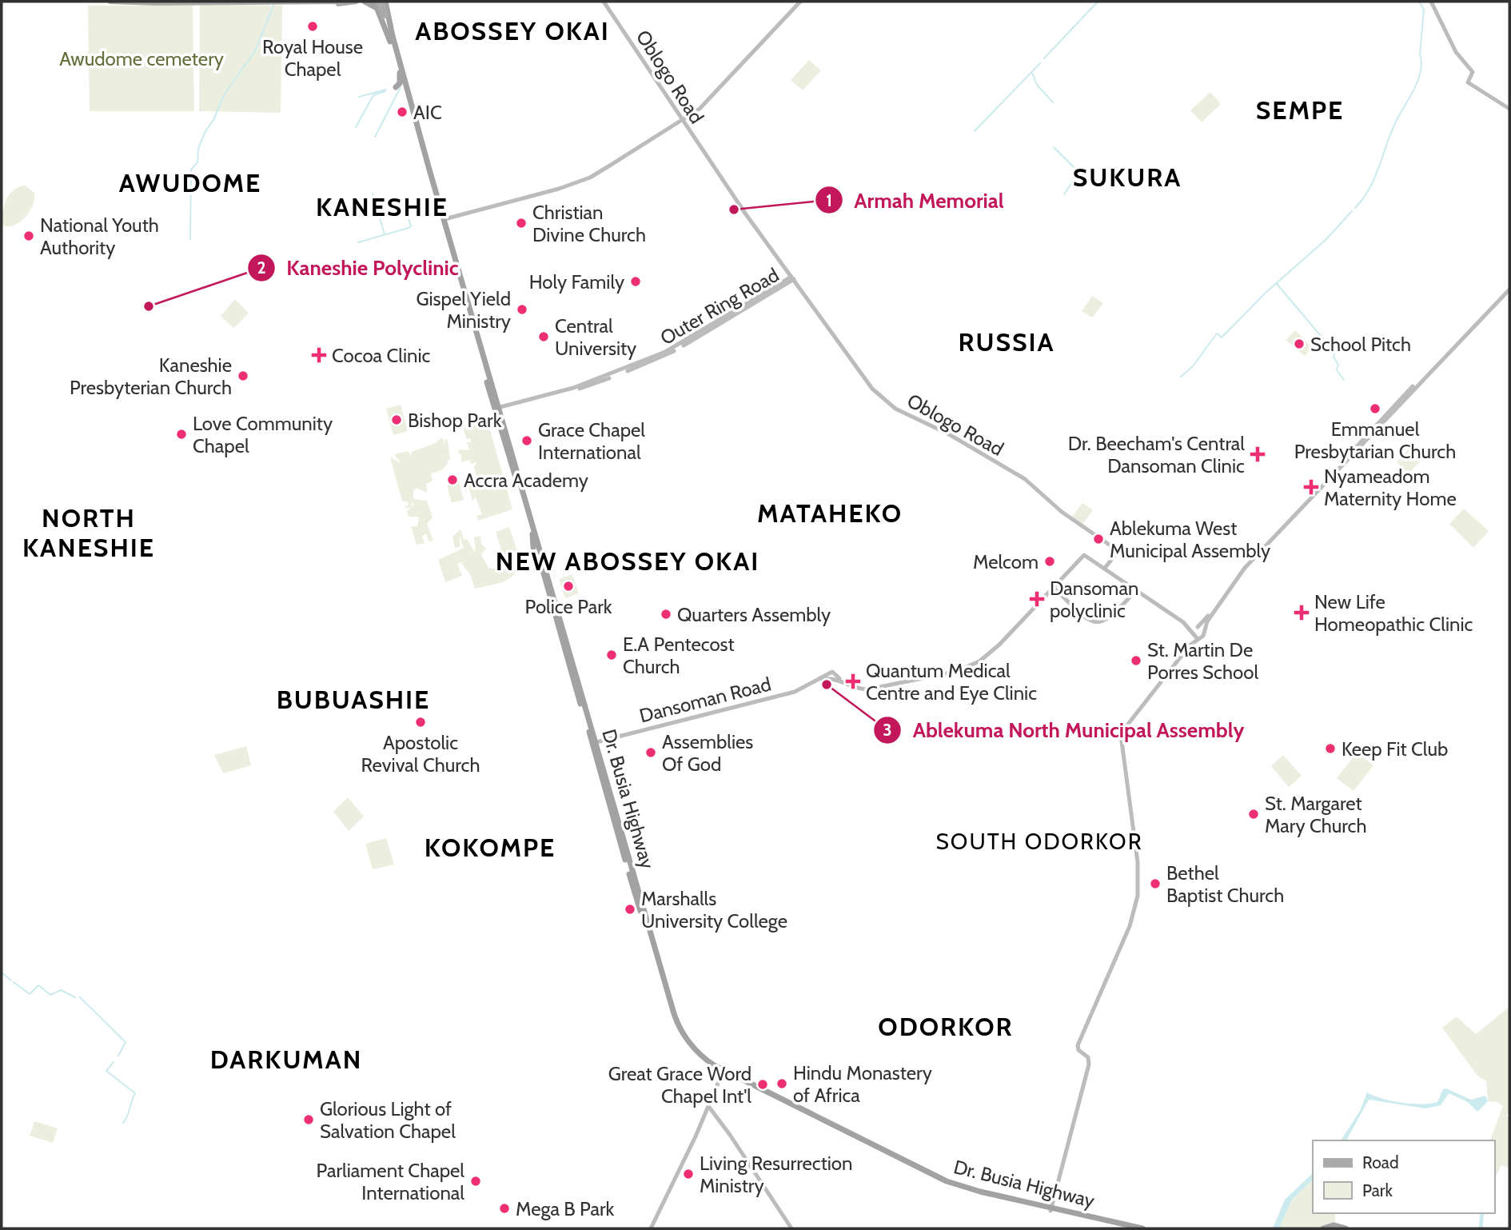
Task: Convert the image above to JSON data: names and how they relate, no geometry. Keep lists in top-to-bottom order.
{
  "streets": {
    "highway": ["Dr. Busia Highway"],
    "main road": ["Oblogo Road", "Outer Ring Road", "Dansoman Road"]
  },
  "crossings": [
    ["Oblogo Road", "Outer Ring Road"],
    ["Oblogo Road", "Dansoman Road"],
    ["Outer Ring Road", "Dr. Busia Highway"],
    ["Dansoman Road", "Dr. Busia Highway"]
  ],
  "districts": [
    "ABOSSEY OKAI",
    "SEMPE",
    "SUKURA",
    "AWUDOME",
    "KANESHIE",
    "RUSSIA",
    "MATAHEKO",
    "NORTH KANESHIE",
    "NEW ABOSSEY OKAI",
    "BUBUASHIE",
    "SOUTH ODORKOR",
    "KOKOMPE",
    "ODORKOR",
    "DARKUMAN"
  ],
  "parks": ["Awudome cemetery"],
  "places": {
    "other": [
      "Royal House Chapel",
      "AIC",
      "Armah Memorial",
      "Christian Divine Church",
      "National Youth Authority",
      "Holy Family",
      "Kaneshie Polyclinic",
      "Gispel Yield Ministry",
      "Central University",
      "School Pitch",
      "Kaneshie Presbyterian Church",
      "Emmanuel Presbytarian Church",
      "Bishop Park",
      "Love Community Chapel",
      "Grace Chapel International",
      "Accra Academy",
      "Ablekuma West Municipal Assembly",
      "Melcom",
      "Police Park",
      "Quarters Assembly",
      "E.A Pentecost Church",
      "St. Martin De Porres School",
      "Ablekuma North Municipal Assembly",
      "Apostolic Revival Church",
      "Keep Fit Club",
      "Assemblies Of God",
      "St. Margaret Mary Church",
      "Bethel Baptist Church",
      "Marshalls University College",
      "Hindu Monastery of Africa",
      "Great Grace Word Chapel Int'l",
      "Glorious Light of Salvation Chapel",
      "Living Resurrection Ministry",
      "Parliament Chapel International",
      "Mega B Park"
    ],
    "health": [
      "Cocoa Clinic",
      "Dr. Beecham's Central Dansoman Clinic",
      "Nyameadom Maternity Home",
      "Dansoman polyclinic",
      "New Life Homeopathic Clinic",
      "Quantum Medical Centre and Eye Clinic"
    ]
  },
  "legend": ["Road", "Park"]
}
